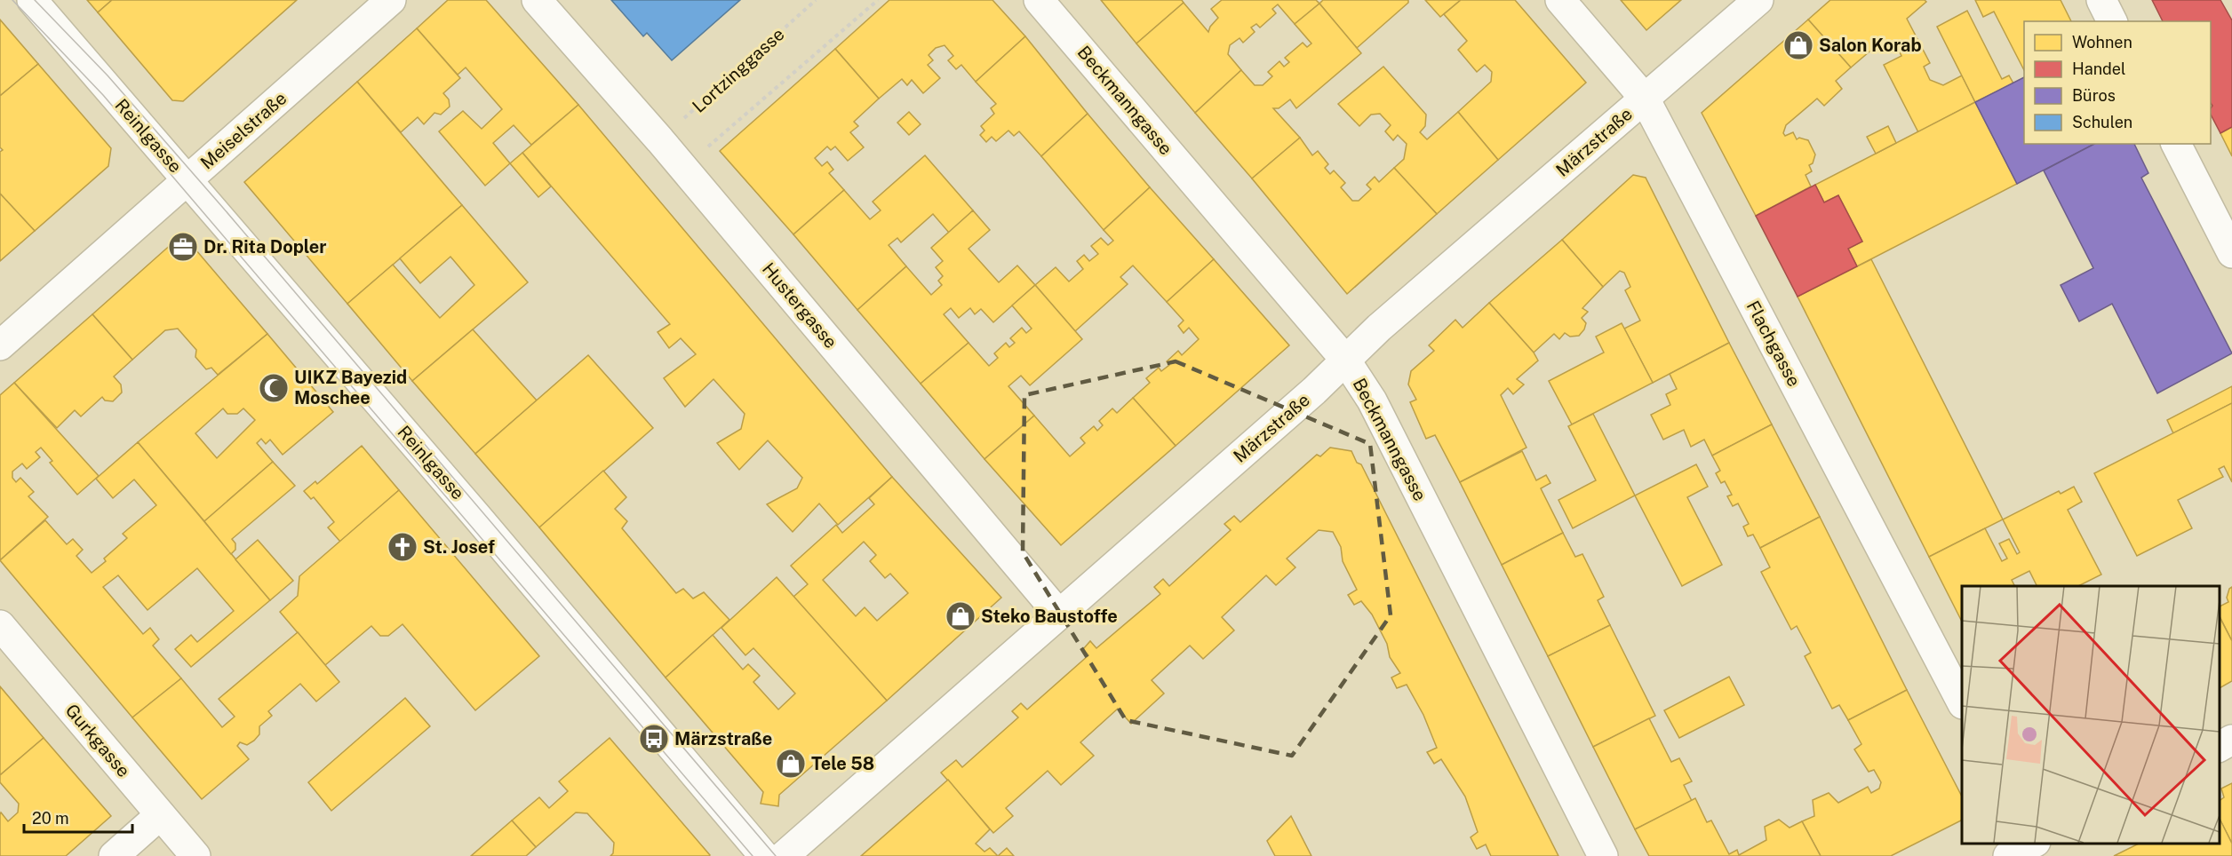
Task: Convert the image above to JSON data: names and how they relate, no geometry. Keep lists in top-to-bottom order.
{
  "streets": {
    "street": [
      "Beckmanngasse",
      "Meiselstraße",
      "Reinlgasse",
      "Märzstraße",
      "Hustergasse",
      "Flachgasse",
      "Gurkgasse"
    ],
    "path": ["Lortzinggasse"]
  },
  "crossings": [
    ["Lortzinggasse", "Hustergasse"],
    ["Beckmanngasse", "Märzstraße"],
    ["Meiselstraße", "Reinlgasse"],
    ["Märzstraße", "Hustergasse"],
    ["Märzstraße", "Flachgasse"]
  ],
  "places": {
    "shop": ["Salon Korab", "Steko Baustoffe", "Tele 58"],
    "office": ["Dr. Rita Dopler"],
    "mosque": ["UIKZ Bayezid Moschee"],
    "church": ["St. Josef"],
    "bus stop": ["Märzstraße"]
  },
  "legend": [
    "Wohnen",
    "Handel",
    "Büros",
    "Schulen"
  ],
  "scale_bar": "20 m"
}
